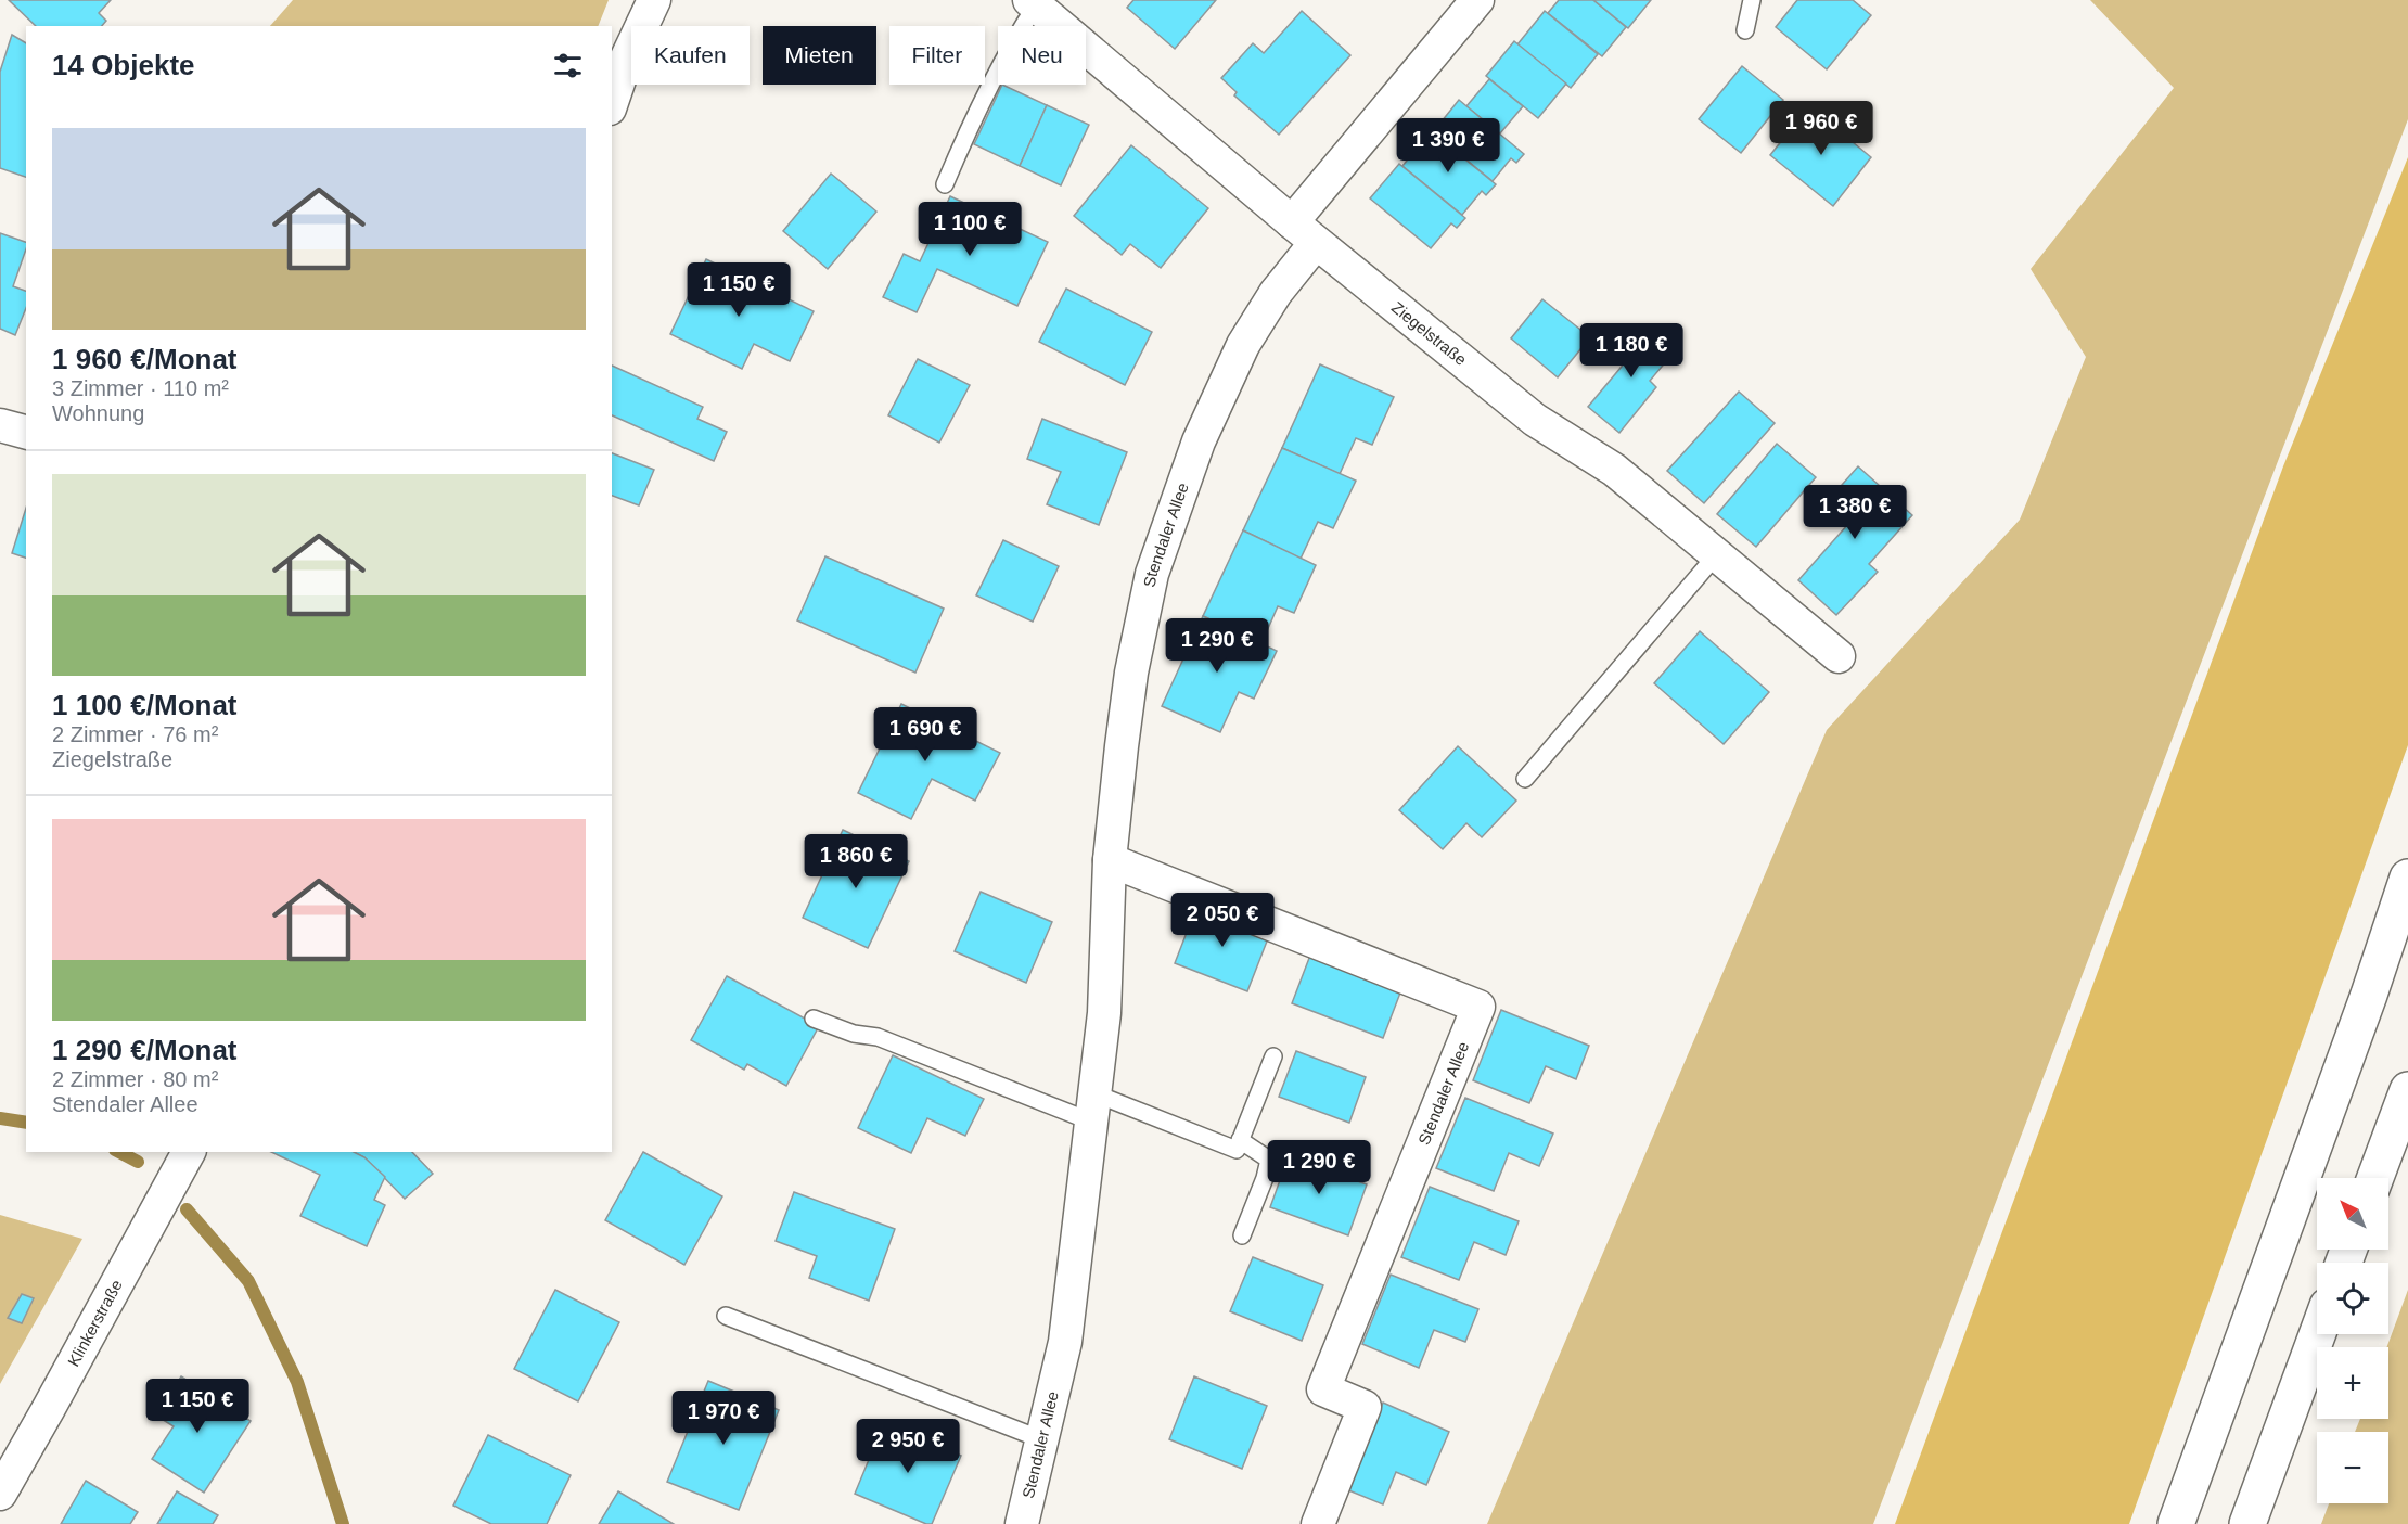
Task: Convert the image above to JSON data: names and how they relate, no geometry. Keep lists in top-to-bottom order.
{
  "streets": {
    "street": ["Ziegelstraße", "Stendaler Allee", "Klinkerstraße"]
  },
  "crossings": [
    ["Ziegelstraße", "Stendaler Allee"]
  ],
  "north": "top left",
  "page": {
    "chip": [
      "Kaufen",
      "Mieten",
      "Filter",
      "Neu"
    ],
    "heading": "14 Objekte",
    "price": [
      "1 960 €",
      "1 390 €",
      "1 100 €",
      "1 150 €",
      "1 180 €",
      "1 380 €",
      "1 290 €",
      "1 690 €",
      "1 860 €",
      "2 050 €",
      "1 290 €",
      "1 150 €",
      "1 970 €",
      "2 950 €"
    ],
    "list": [
      {
        "name": "1 960 €/Monat",
        "note": "3 Zimmer · 110 m² · Wohnung"
      },
      {
        "name": "1 100 €/Monat",
        "note": "2 Zimmer · 76 m² · Ziegelstraße"
      },
      {
        "name": "1 290 €/Monat",
        "note": "2 Zimmer · 80 m² · Stendaler Allee"
      }
    ],
    "map_buttons": ["+", "−"]
  }
}
